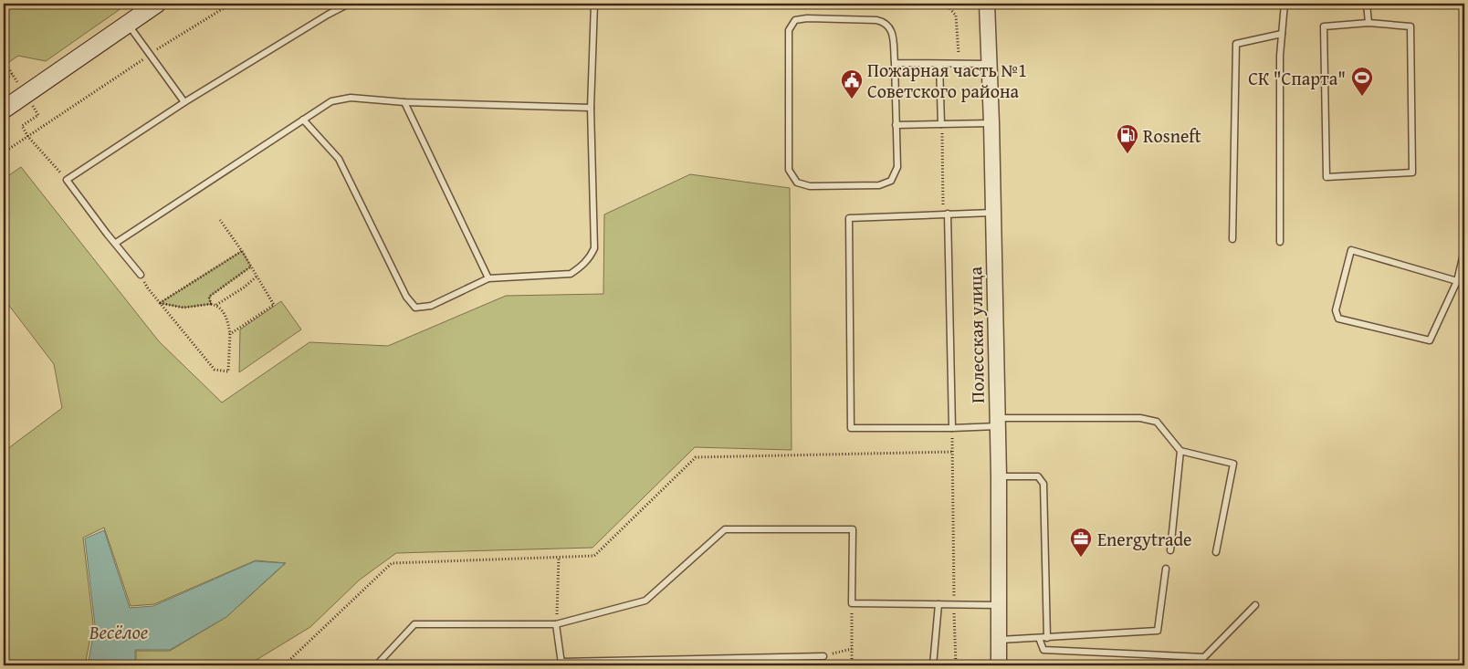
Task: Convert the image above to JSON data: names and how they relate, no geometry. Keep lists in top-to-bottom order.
{
  "streets": {
    "street": ["Полесская улица"]
  },
  "water": ["Весёлое"],
  "places": {
    "sports": ["СК \"Спарта\""],
    "public building": ["Пожарная часть №1 Советского района"],
    "fuel station": ["Rosneft"],
    "office": ["Energytrade"]
  }
}
